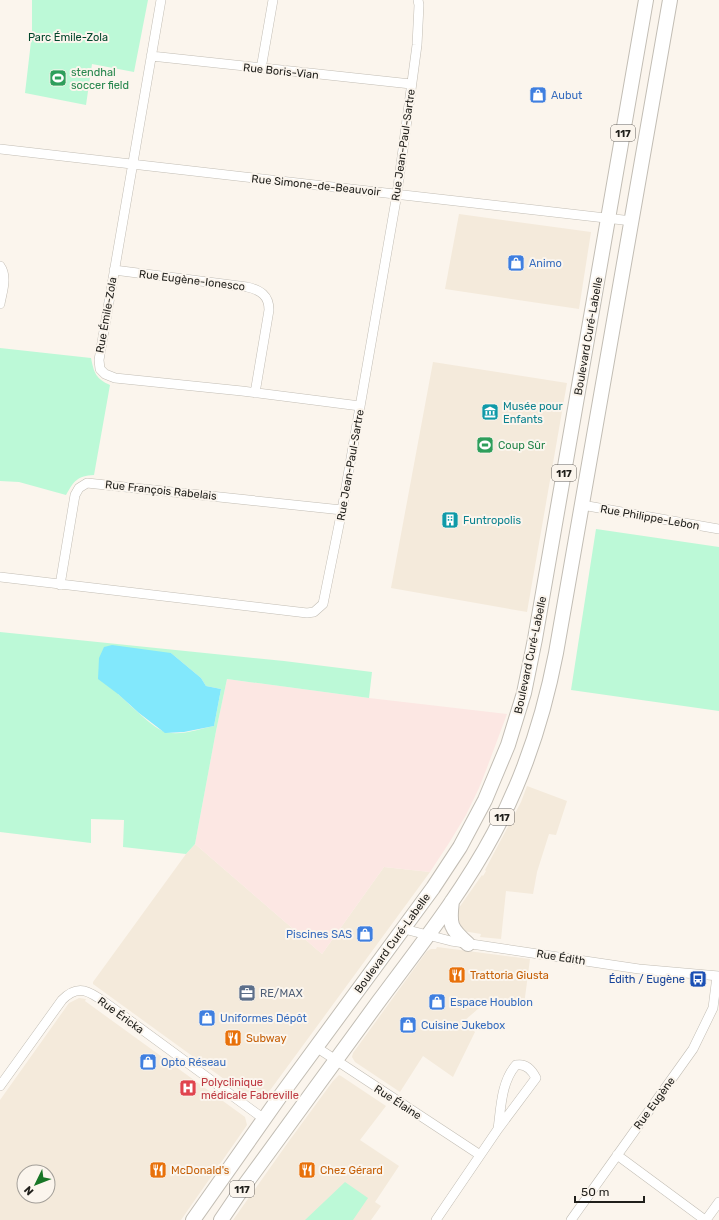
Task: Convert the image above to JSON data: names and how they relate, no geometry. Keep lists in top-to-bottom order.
{
  "streets": {
    "main road": ["117", "Boulevard Curé-Labelle"],
    "street": [
      "Rue Boris-Vian",
      "Rue Jean-Paul-Sartre",
      "Rue Simone-de-Beauvoir",
      "Rue Eugène-Ionesco",
      "Rue Émile-Zola",
      "Rue François Rabelais",
      "Rue Philippe-Lebon",
      "Rue Édith",
      "Rue Éricka",
      "Rue Élaine",
      "Rue Eugène"
    ]
  },
  "crossings": [
    ["Rue Boris-Vian", "Rue Jean-Paul-Sartre"],
    ["Rue Boris-Vian", "Rue Émile-Zola"],
    ["Rue Jean-Paul-Sartre", "Rue Simone-de-Beauvoir"],
    ["Rue Jean-Paul-Sartre", "Rue Émile-Zola"],
    ["Rue Jean-Paul-Sartre", "Rue François Rabelais"],
    ["Rue Simone-de-Beauvoir", "Rue Émile-Zola"],
    ["Rue Simone-de-Beauvoir", "Boulevard Curé-Labelle"],
    ["Rue Eugène-Ionesco", "Rue Émile-Zola"],
    ["Boulevard Curé-Labelle", "Rue Philippe-Lebon"],
    ["Boulevard Curé-Labelle", "Rue Édith"],
    ["Boulevard Curé-Labelle", "Rue Éricka"],
    ["Boulevard Curé-Labelle", "Rue Élaine"],
    ["Rue Édith", "Rue Eugène"]
  ],
  "parks": ["Parc Émile-Zola"],
  "places": {
    "sports": ["stendhal soccer field", "Coup Sûr"],
    "shop": [
      "Aubut",
      "Animo",
      "Piscines SAS",
      "Espace Houblon",
      "Uniformes Dépôt",
      "Cuisine Jukebox",
      "Opto Réseau"
    ],
    "museum": ["Musée pour Enfants"],
    "building": ["Funtropolis"],
    "restaurant": [
      "Trattoria Giusta",
      "Subway",
      "McDonald's",
      "Chez Gérard"
    ],
    "bus stop": ["Édith / Eugène"],
    "office": ["RE/MAX"],
    "hospital": ["Polyclinique médicale Fabreville"]
  },
  "scale_bar": "50 m",
  "north": "bottom left"
}
